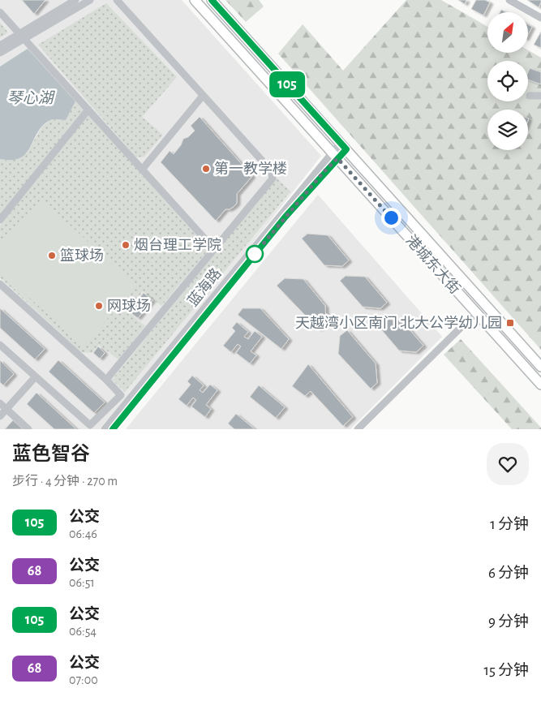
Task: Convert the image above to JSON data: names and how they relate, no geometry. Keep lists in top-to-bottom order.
{
  "streets": {
    "main road": ["港城东大街"],
    "street": ["蓝海路"]
  },
  "crossings": [
    ["港城东大街", "蓝海路"]
  ],
  "water": ["琴心湖"],
  "places": {
    "other": [
      "第一教学楼",
      "烟台理工学院",
      "篮球场",
      "网球场"
    ],
    "transit": ["天越湾小区南门 北大公学幼儿园"]
  },
  "lines": ["bus line 105"],
  "north": "top right",
  "page": {
    "on_map": "105",
    "heading": ["蓝色智谷", "步行 · 4 分钟 · 270 m"],
    "list": [
      {
        "mark": "105",
        "name": "公交",
        "note": "06:46",
        "value": "1 分钟"
      },
      {
        "mark": "68",
        "name": "公交",
        "note": "06:51",
        "value": "6 分钟"
      },
      {
        "mark": "105",
        "name": "公交",
        "note": "06:54",
        "value": "9 分钟"
      },
      {
        "mark": "68",
        "name": "公交",
        "note": "07:00",
        "value": "15 分钟"
      }
    ]
  }
}
